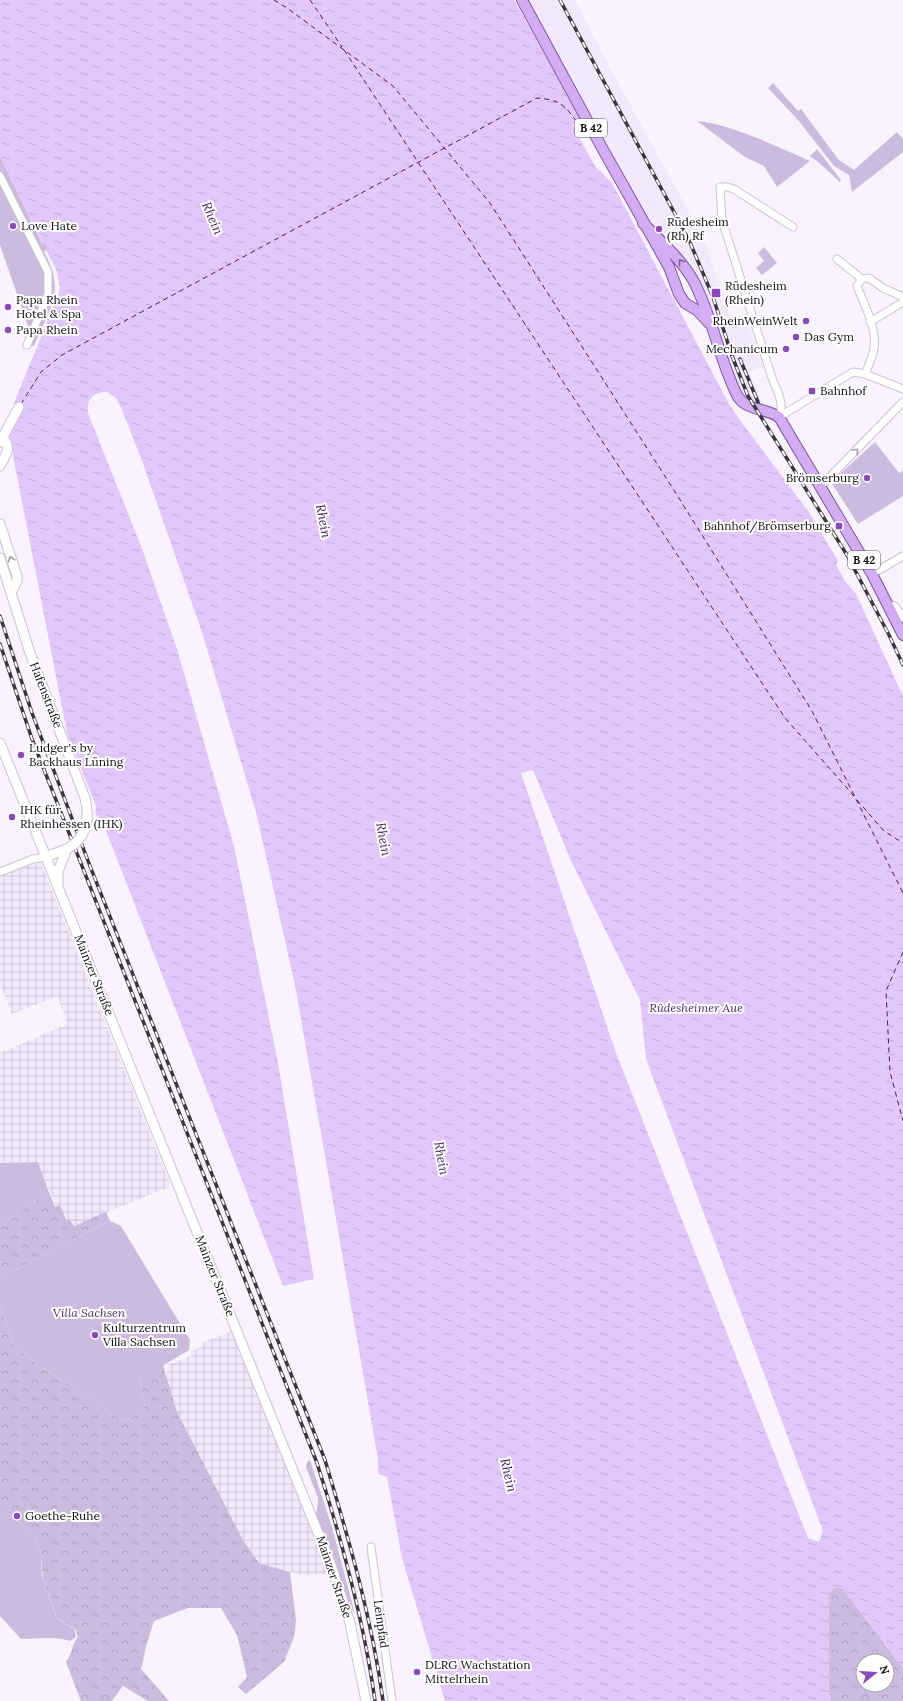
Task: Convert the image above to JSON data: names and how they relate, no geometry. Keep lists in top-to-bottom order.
{
  "streets": {
    "main road": ["B 42", "Hafenstraße", "Mainzer Straße"],
    "street": ["Leinpfad"]
  },
  "crossings": [
    ["Hafenstraße", "Mainzer Straße"]
  ],
  "water": ["Rhein"],
  "parks": ["Rüdesheimer Aue", "Villa Sachsen"],
  "places": {
    "other": [
      "Love Hate",
      "Rüdesheim (Rh) Rf",
      "Papa Rhein Hotel & Spa",
      "RheinWeinWelt",
      "Papa Rhein",
      "Das Gym",
      "Mechanicum",
      "Brömserburg",
      "Ludger's by Backhaus Lüning",
      "IHK für Rheinhessen (IHK)",
      "Kulturzentrum Villa Sachsen",
      "Goethe-Ruhe",
      "DLRG Wachstation Mittelrhein"
    ],
    "transit": ["Rüdesheim (Rhein)", "Bahnhof", "Bahnhof/Brömserburg"]
  },
  "north": "right"
}
